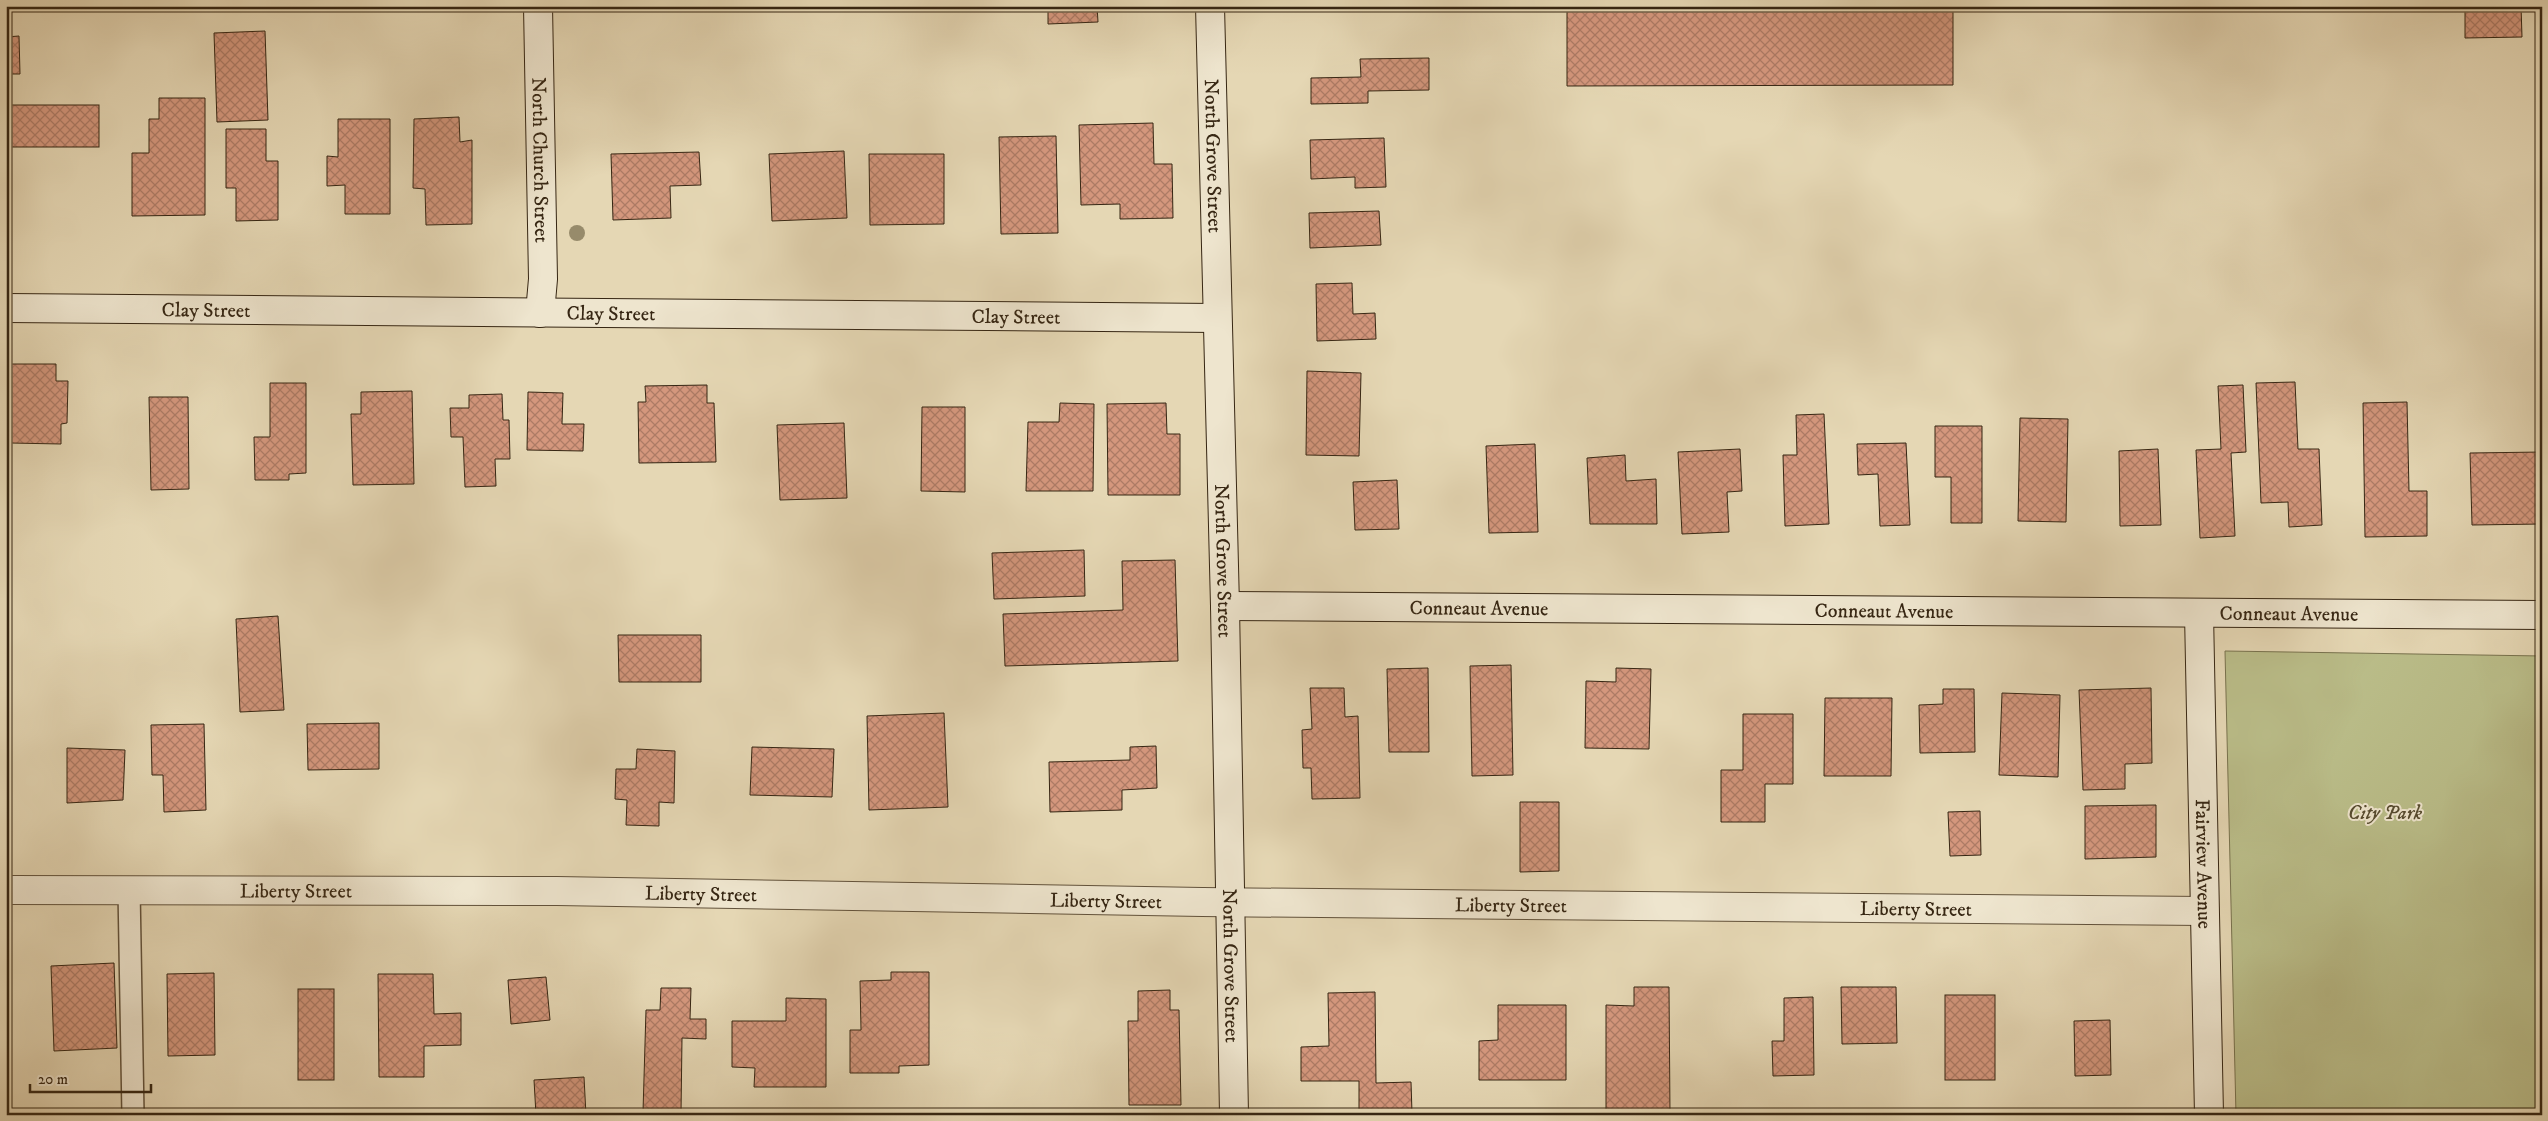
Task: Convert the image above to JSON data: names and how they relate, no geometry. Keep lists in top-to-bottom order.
{
  "streets": {
    "street": [
      "North Grove Street",
      "North Church Street",
      "Clay Street",
      "Conneaut Avenue",
      "Fairview Avenue",
      "Liberty Street"
    ]
  },
  "crossings": [
    ["North Grove Street", "Clay Street"],
    ["North Grove Street", "Conneaut Avenue"],
    ["North Grove Street", "Liberty Street"],
    ["North Church Street", "Clay Street"],
    ["Conneaut Avenue", "Fairview Avenue"],
    ["Fairview Avenue", "Liberty Street"]
  ],
  "parks": ["City Park"],
  "scale_bar": "20 m"
}
